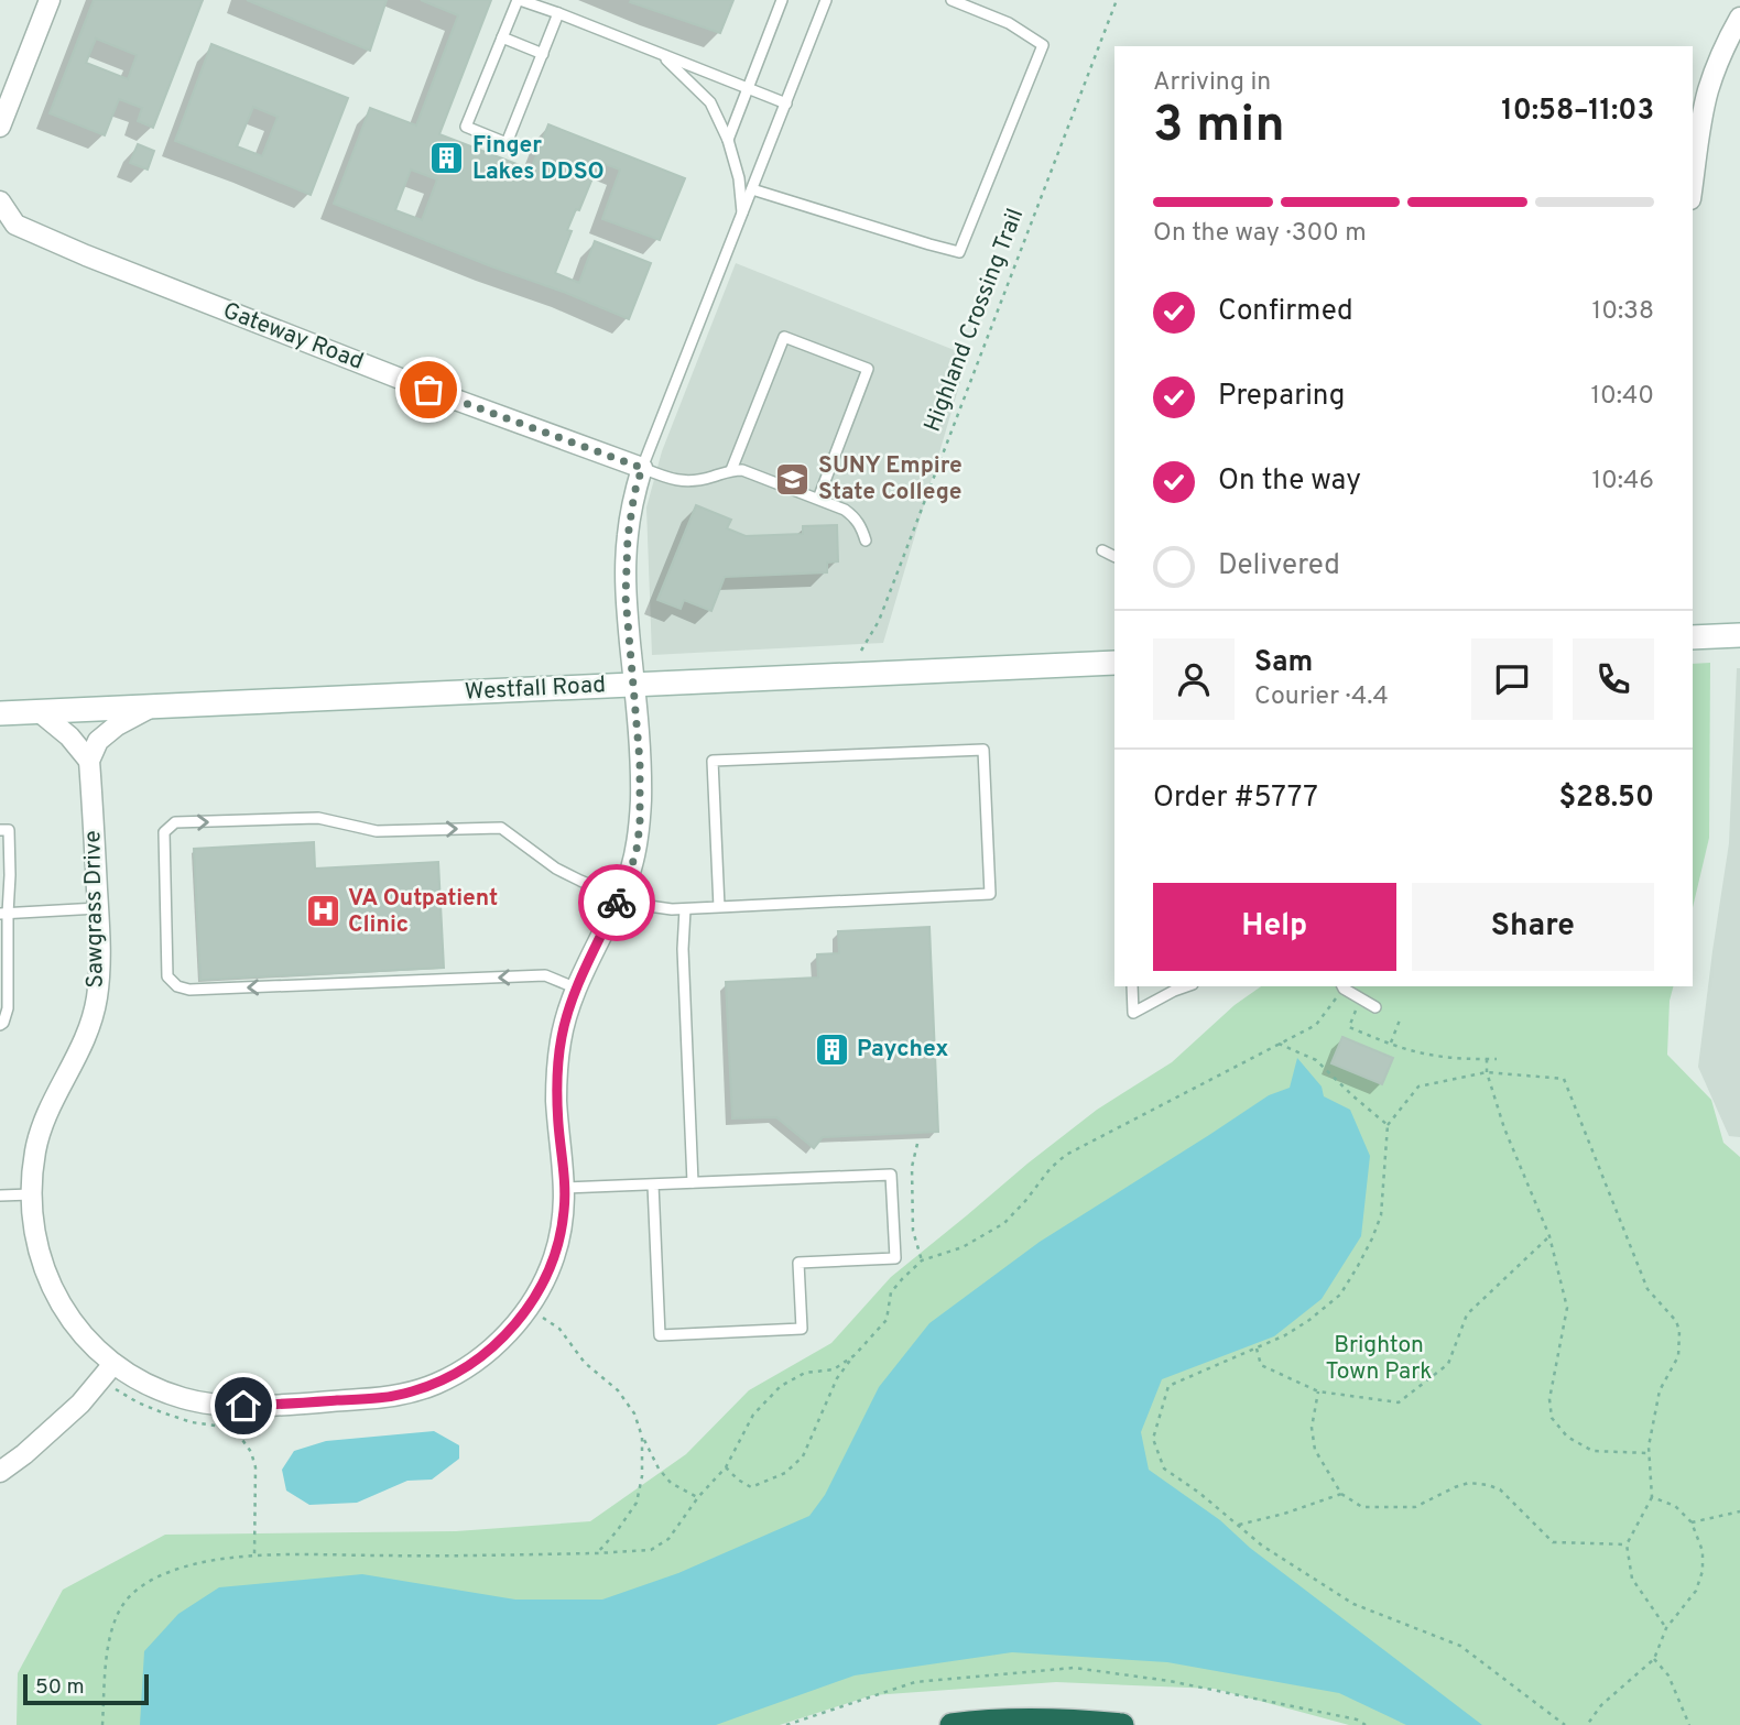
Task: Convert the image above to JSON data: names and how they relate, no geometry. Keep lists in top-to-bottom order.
{
  "streets": {
    "street": ["Gateway Road", "Westfall Road", "Sawgrass Drive"],
    "path": ["Highland Crossing Trail"]
  },
  "crossings": [
    ["Gateway Road", "Sawgrass Drive"],
    ["Westfall Road", "Sawgrass Drive"]
  ],
  "parks": ["Brighton Town Park"],
  "places": {
    "building": ["Finger Lakes DDSO", "Paychex"],
    "school or university": ["SUNY Empire State College"],
    "hospital": ["VA Outpatient Clinic"]
  },
  "scale_bar": "50 m",
  "page": {
    "heading": ["3 min", "Arriving in", "10:58–11:03"],
    "panel": [
      "Sam",
      "Courier · 4.4",
      "Order #5777",
      "$28.50"
    ],
    "bar": "On the way · 300 m",
    "list": [
      ["Confirmed", "10:38"],
      ["Preparing", "10:40"],
      ["On the way", "10:46"],
      "Delivered"
    ],
    "buttons": ["Help", "Share"],
    "scale": "50 m"
  }
}
